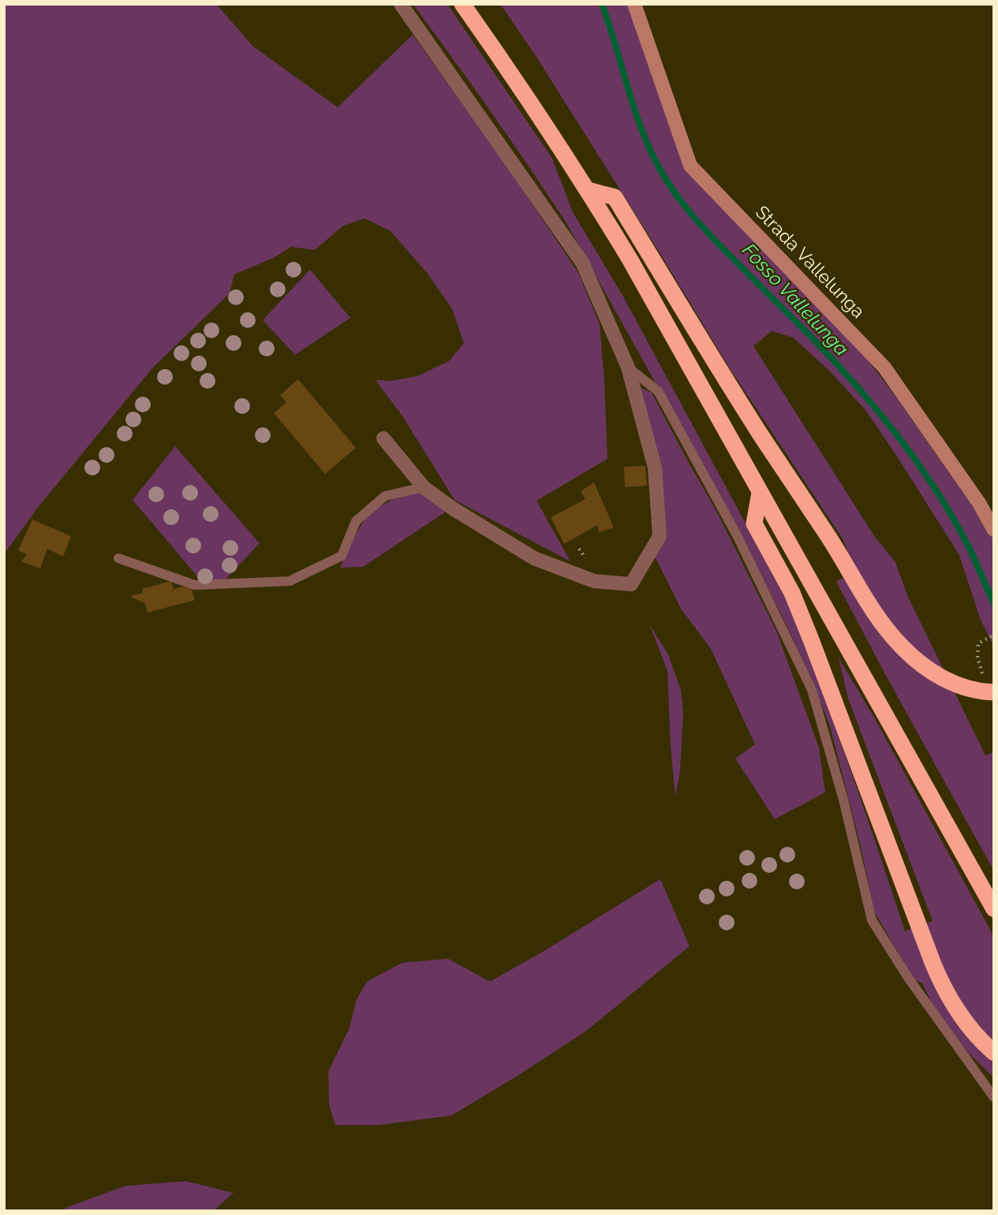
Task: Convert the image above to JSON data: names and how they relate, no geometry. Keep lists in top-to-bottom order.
{
  "streets": {
    "street": ["Strada Vallelunga"]
  },
  "water": ["Fosso Vallelunga"]
}
